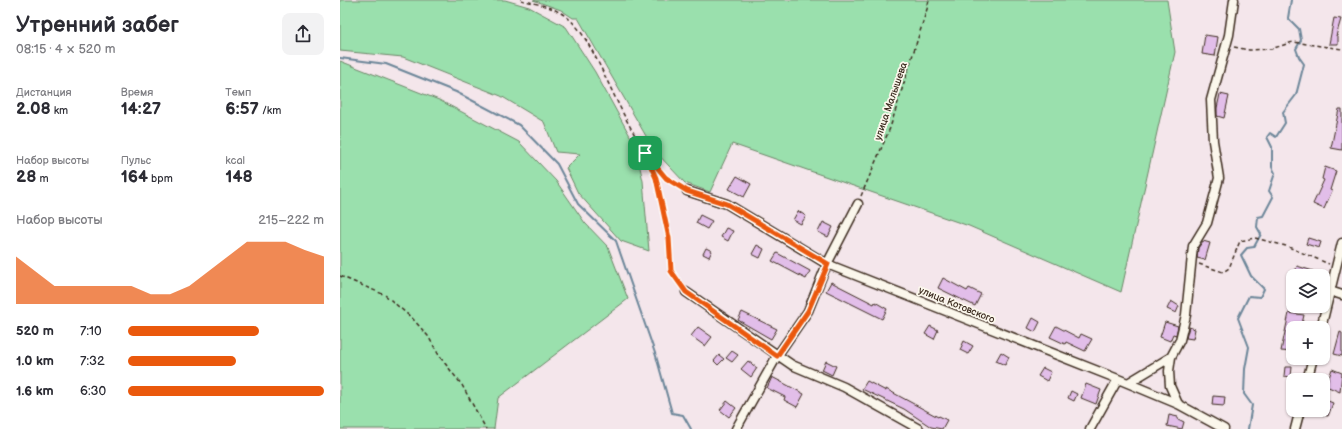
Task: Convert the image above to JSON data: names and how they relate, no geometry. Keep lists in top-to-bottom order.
{
  "streets": {
    "street": ["улица Котовского"],
    "path": ["улица Малышева"]
  },
  "page": {
    "heading": ["Утренний забег", "08:15 · 4 × 520 m"],
    "stats": [
      ["Дистанция", "2.08 km"],
      ["Время", "14:27"],
      ["Темп", "6:57 /km"],
      ["Набор высоты", "28 m"],
      ["Пульс", "164 bpm"],
      ["kcal", "148"]
    ],
    "chart": ["Набор высоты", "215–222 m"],
    "map_buttons": ["+", "−"],
    "list": [
      {
        "name": "520 m",
        "note": "7:10"
      },
      {
        "name": "1.0 km",
        "note": "7:32"
      },
      {
        "name": "1.6 km",
        "note": "6:30"
      }
    ]
  }
}
